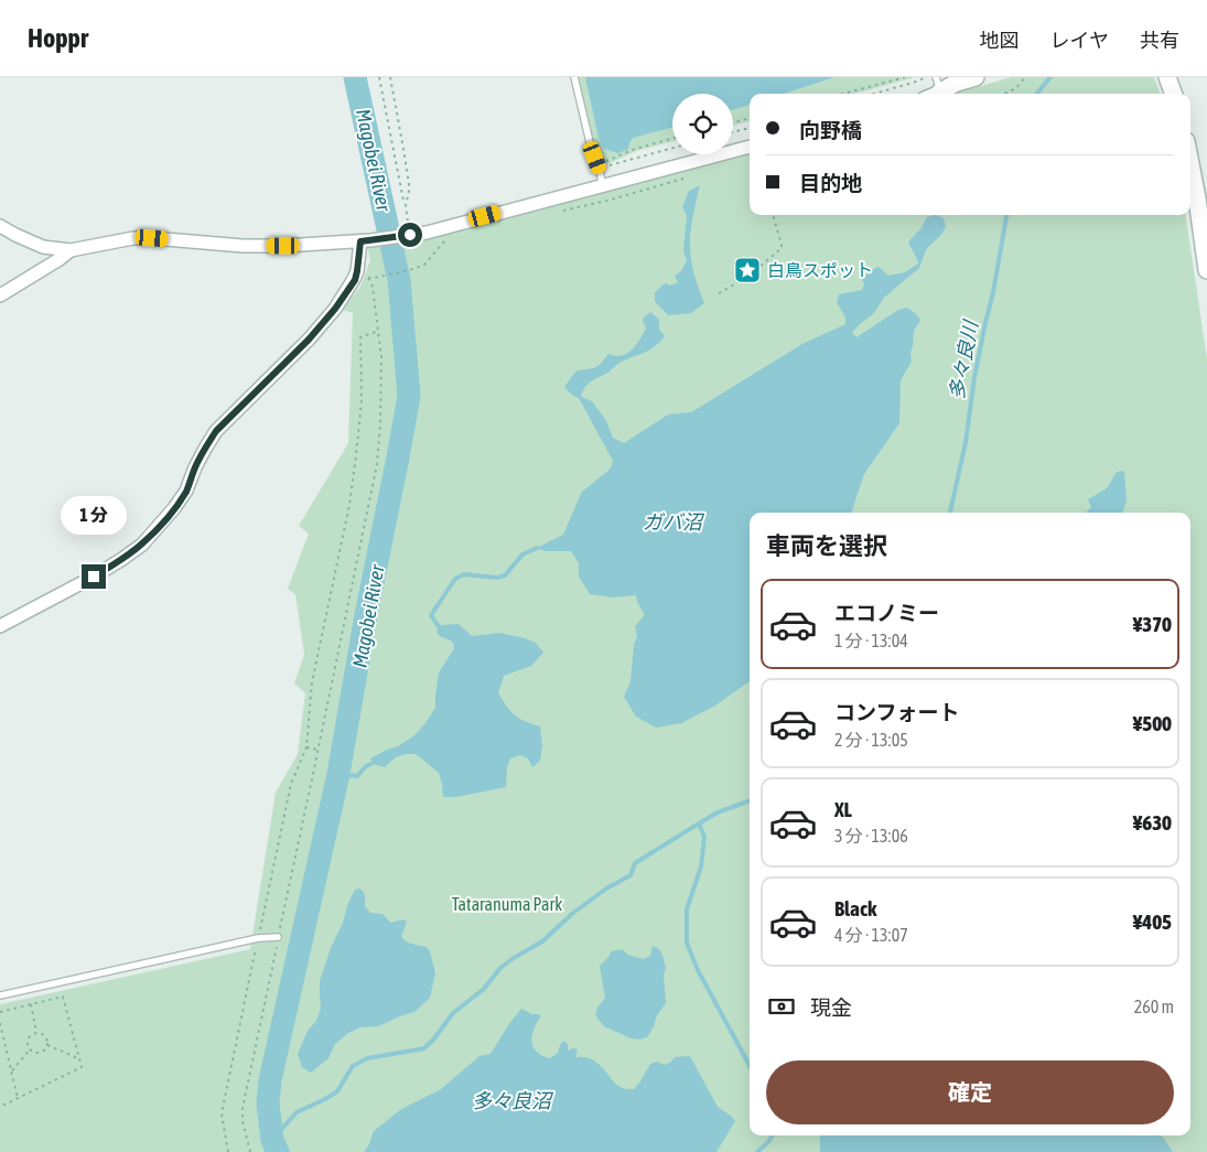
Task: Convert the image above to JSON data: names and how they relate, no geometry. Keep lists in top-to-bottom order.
{
  "water": [
    "Magobei River",
    "多々良川",
    "ガバ沼",
    "多々良沼"
  ],
  "parks": ["Tataranuma Park"],
  "places": {
    "place": ["白鳥スポット"]
  },
  "page": {
    "header": "Hoppr",
    "nav": ["地図", "レイヤ", "共有"],
    "banner": ["向野橋", "目的地"],
    "bubble": "1 分",
    "heading": "車両を選択",
    "list": [
      {
        "name": "エコノミー",
        "note": "1 分 · 13:04",
        "value": "¥370"
      },
      {
        "name": "コンフォート",
        "note": "2 分 · 13:05",
        "value": "¥500"
      },
      {
        "name": "XL",
        "note": "3 分 · 13:06",
        "value": "¥630"
      },
      {
        "name": "Black",
        "note": "4 分 · 13:07",
        "value": "¥405"
      }
    ],
    "pay": ["現金", "260 m"],
    "buttons": "確定"
  }
}
